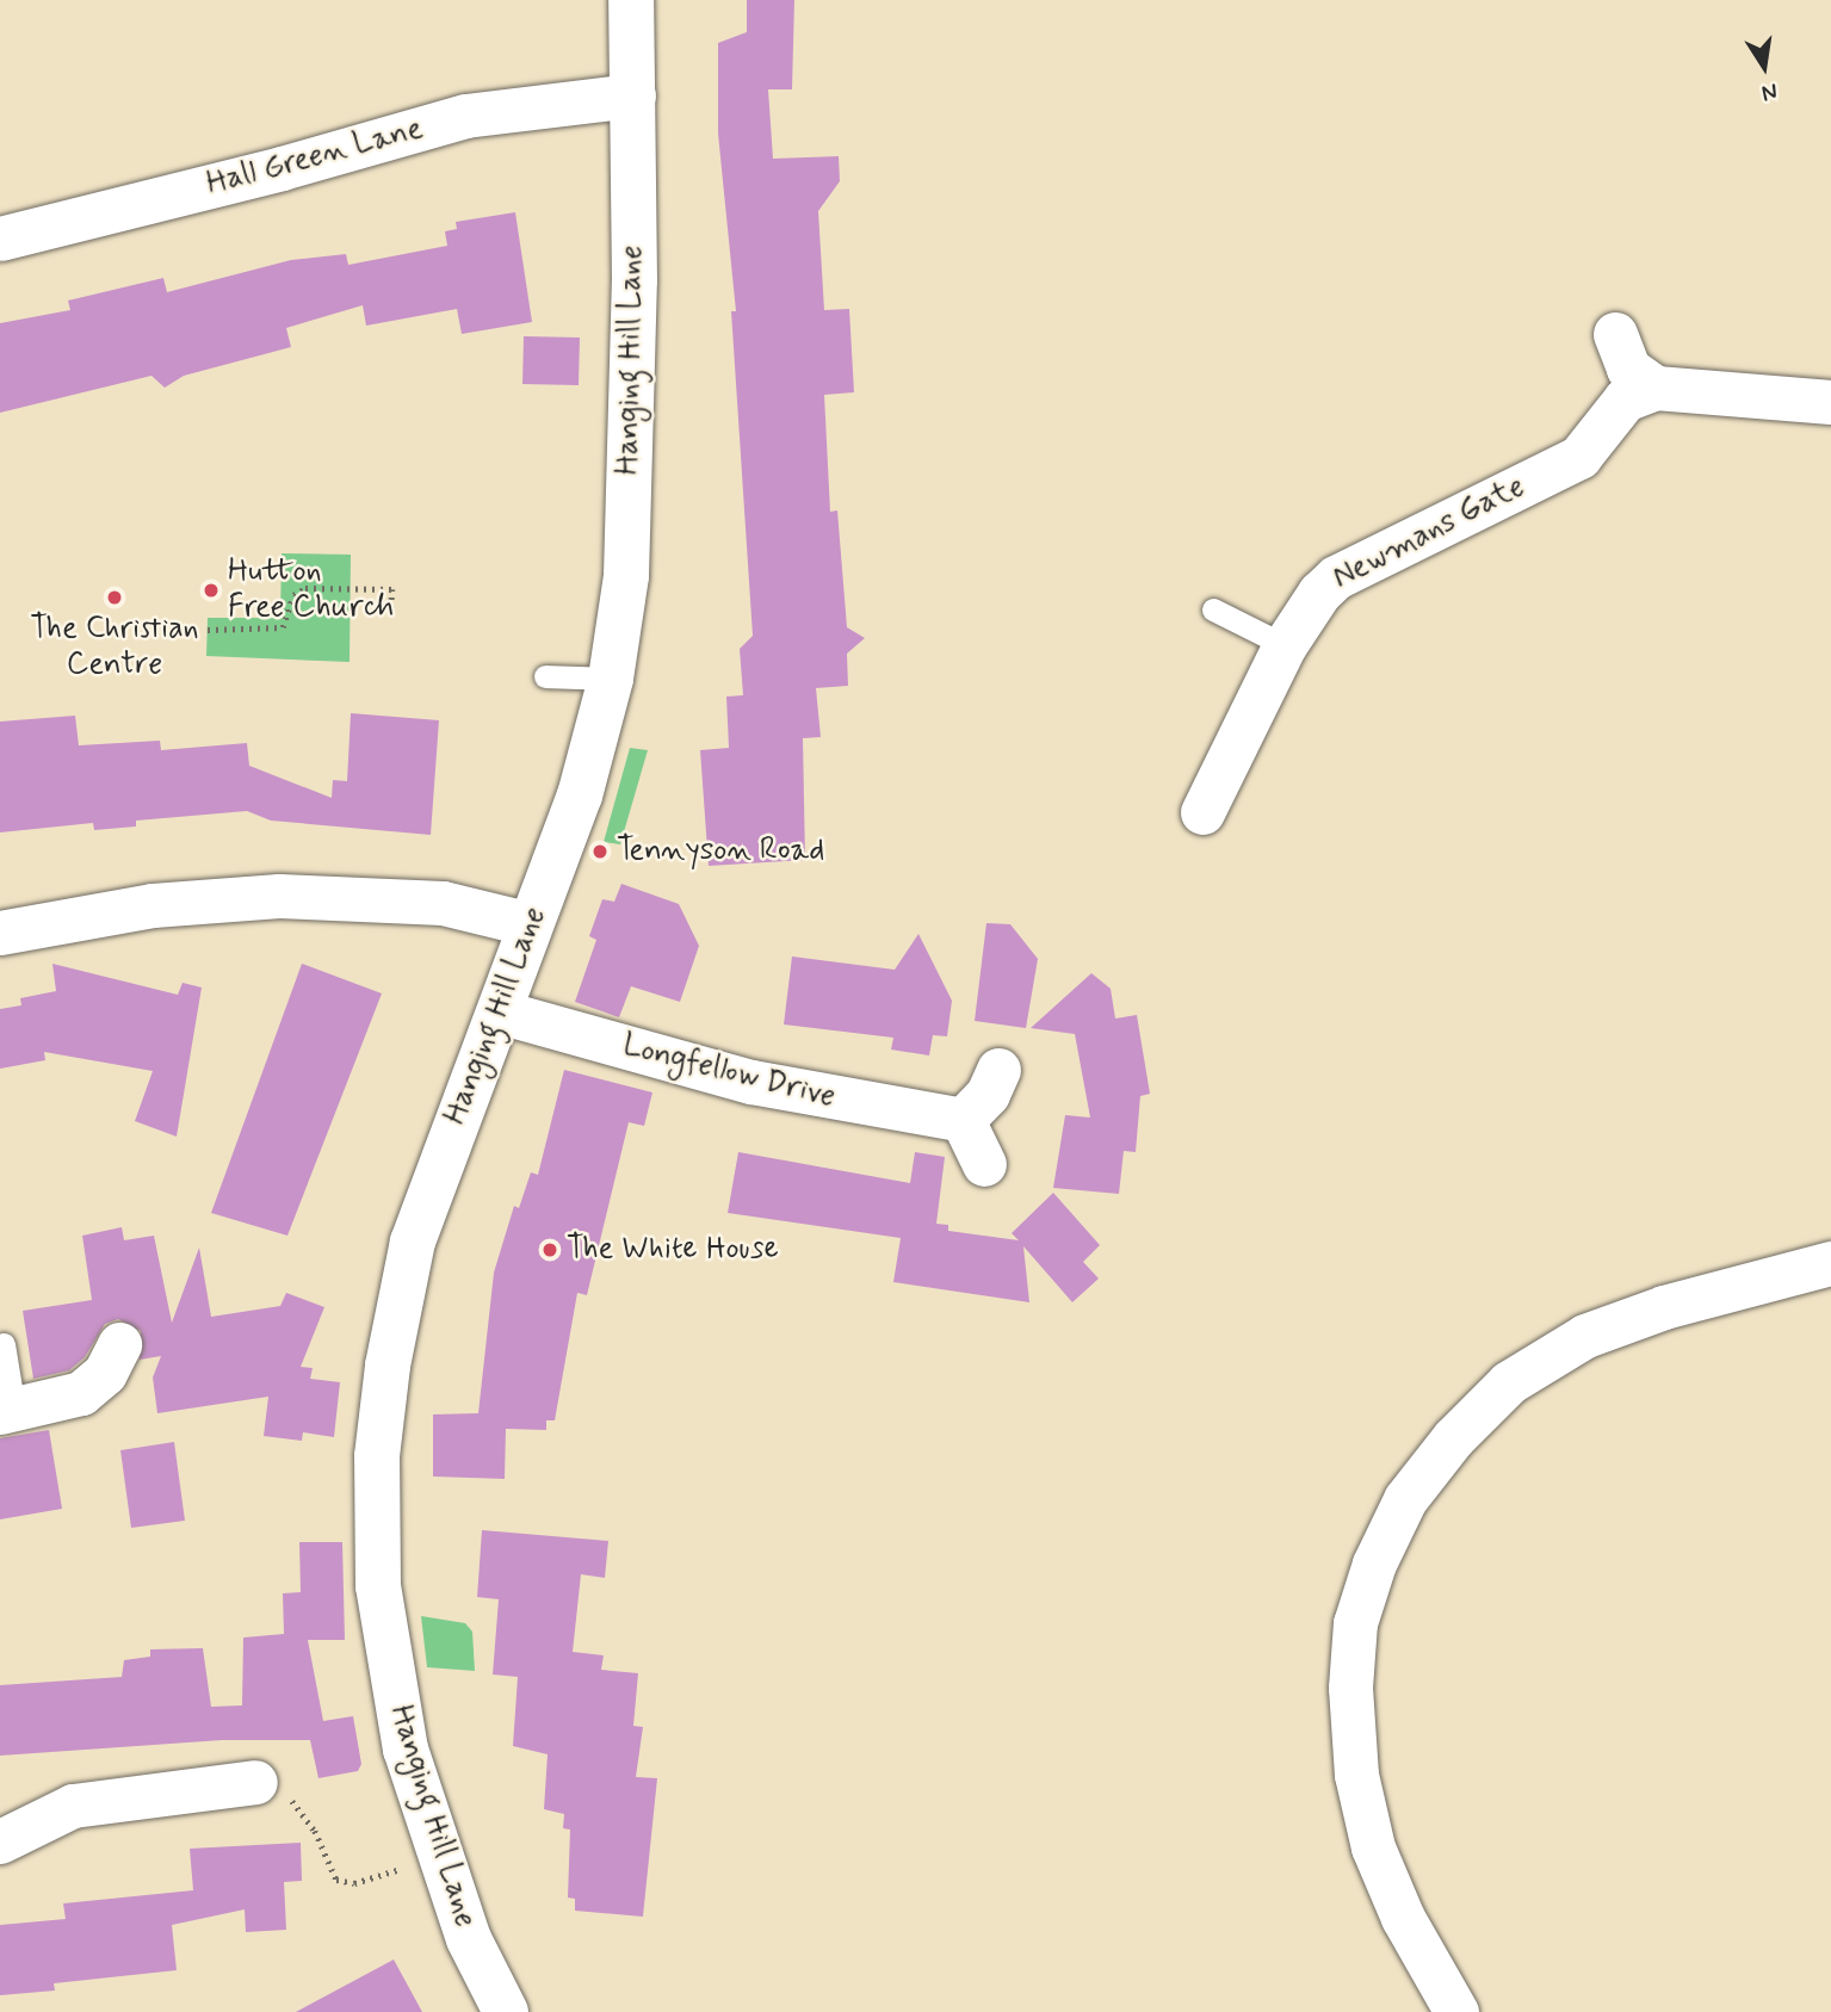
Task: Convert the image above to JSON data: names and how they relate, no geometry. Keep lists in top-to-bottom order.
{
  "streets": {
    "street": [
      "Hall Green Lane",
      "Hanging Hill Lane",
      "Newmans Gate",
      "Longfellow Drive"
    ]
  },
  "crossings": [
    ["Hall Green Lane", "Hanging Hill Lane"],
    ["Hanging Hill Lane", "Longfellow Drive"]
  ],
  "places": [
    "Hutton Free Church",
    "The Christian Centre",
    "Tennyson Road",
    "The White House"
  ],
  "north": "bottom"
}
